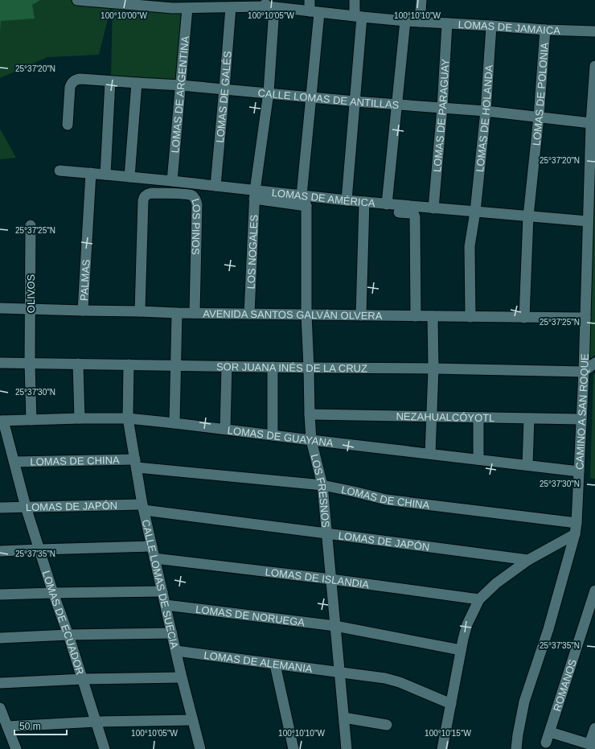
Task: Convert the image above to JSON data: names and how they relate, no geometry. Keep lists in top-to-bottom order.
{
  "streets": {
    "street": [
      "LOMAS DE JAMAICA",
      "LOMAS DE ARGENTINA",
      "LOMAS DE POLONIA",
      "LOMAS DE GALÉS",
      "CALLE LOMAS DE ANTILLAS",
      "LOMAS DE PARAGUAY",
      "LOMAS DE HOLANDA",
      "LOMAS DE AMÉRICA",
      "LOS PINOS",
      "LOS NOGALES",
      "PALMAS",
      "OLIVOS",
      "AVENIDA SANTOS GALVÁN OLVERA",
      "SOR JUANA INÉS DE LA CRUZ",
      "CAMINO A SAN ROQUE",
      "NEZAHUALCÓYOTL",
      "LOMAS DE GUAYANA",
      "LOMAS DE CHINA",
      "LOS FRESNOS",
      "LOMAS DE JAPÓN",
      "LOMAS DE ISLANDIA",
      "CALLE LOMAS DE SUECIA",
      "LOMAS DE NORUEGA",
      "LOMAS DE ECUADOR",
      "LOMAS DE ALEMANIA",
      "ROMANOS"
    ]
  },
  "crossings": [
    ["LOMAS DE JAMAICA", "LOMAS DE ARGENTINA"],
    ["LOMAS DE JAMAICA", "LOMAS DE POLONIA"],
    ["LOMAS DE JAMAICA", "LOMAS DE GALÉS"],
    ["LOMAS DE JAMAICA", "LOMAS DE PARAGUAY"],
    ["LOMAS DE JAMAICA", "LOMAS DE HOLANDA"],
    ["LOMAS DE JAMAICA", "LOS NOGALES"],
    ["LOMAS DE ARGENTINA", "CALLE LOMAS DE ANTILLAS"],
    ["LOMAS DE ARGENTINA", "LOMAS DE AMÉRICA"],
    ["LOMAS DE POLONIA", "CALLE LOMAS DE ANTILLAS"],
    ["LOMAS DE POLONIA", "LOMAS DE AMÉRICA"],
    ["LOMAS DE POLONIA", "AVENIDA SANTOS GALVÁN OLVERA"],
    ["LOMAS DE GALÉS", "CALLE LOMAS DE ANTILLAS"],
    ["LOMAS DE GALÉS", "LOMAS DE AMÉRICA"],
    ["CALLE LOMAS DE ANTILLAS", "LOMAS DE PARAGUAY"],
    ["CALLE LOMAS DE ANTILLAS", "LOMAS DE HOLANDA"],
    ["CALLE LOMAS DE ANTILLAS", "LOS NOGALES"],
    ["CALLE LOMAS DE ANTILLAS", "CAMINO A SAN ROQUE"],
    ["LOMAS DE PARAGUAY", "LOMAS DE AMÉRICA"],
    ["LOMAS DE HOLANDA", "LOMAS DE AMÉRICA"],
    ["LOMAS DE HOLANDA", "AVENIDA SANTOS GALVÁN OLVERA"],
    ["LOMAS DE AMÉRICA", "LOS NOGALES"],
    ["LOMAS DE AMÉRICA", "PALMAS"],
    ["LOMAS DE AMÉRICA", "CAMINO A SAN ROQUE"],
    ["LOMAS DE AMÉRICA", "LOS FRESNOS"],
    ["LOS PINOS", "AVENIDA SANTOS GALVÁN OLVERA"],
    ["LOS NOGALES", "AVENIDA SANTOS GALVÁN OLVERA"],
    ["PALMAS", "AVENIDA SANTOS GALVÁN OLVERA"],
    ["OLIVOS", "AVENIDA SANTOS GALVÁN OLVERA"],
    ["OLIVOS", "SOR JUANA INÉS DE LA CRUZ"],
    ["OLIVOS", "LOMAS DE GUAYANA"],
    ["AVENIDA SANTOS GALVÁN OLVERA", "CAMINO A SAN ROQUE"],
    ["AVENIDA SANTOS GALVÁN OLVERA", "LOS FRESNOS"],
    ["SOR JUANA INÉS DE LA CRUZ", "CAMINO A SAN ROQUE"],
    ["SOR JUANA INÉS DE LA CRUZ", "LOS FRESNOS"],
    ["SOR JUANA INÉS DE LA CRUZ", "CALLE LOMAS DE SUECIA"],
    ["CAMINO A SAN ROQUE", "NEZAHUALCÓYOTL"],
    ["CAMINO A SAN ROQUE", "LOMAS DE GUAYANA"],
    ["CAMINO A SAN ROQUE", "LOMAS DE CHINA"],
    ["NEZAHUALCÓYOTL", "LOS FRESNOS"],
    ["LOMAS DE GUAYANA", "LOS FRESNOS"],
    ["LOMAS DE GUAYANA", "CALLE LOMAS DE SUECIA"],
    ["LOMAS DE GUAYANA", "LOMAS DE ECUADOR"],
    ["LOMAS DE CHINA", "LOS FRESNOS"],
    ["LOMAS DE CHINA", "CALLE LOMAS DE SUECIA"],
    ["LOMAS DE CHINA", "LOMAS DE ECUADOR"],
    ["LOS FRESNOS", "LOMAS DE JAPÓN"],
    ["LOS FRESNOS", "LOMAS DE ISLANDIA"],
    ["LOS FRESNOS", "LOMAS DE NORUEGA"],
    ["LOS FRESNOS", "LOMAS DE ALEMANIA"],
    ["LOMAS DE JAPÓN", "CALLE LOMAS DE SUECIA"],
    ["LOMAS DE JAPÓN", "LOMAS DE ECUADOR"],
    ["LOMAS DE ISLANDIA", "CALLE LOMAS DE SUECIA"],
    ["CALLE LOMAS DE SUECIA", "LOMAS DE NORUEGA"],
    ["CALLE LOMAS DE SUECIA", "LOMAS DE ALEMANIA"]
  ],
  "scale_bar": "50 m",
  "coordinates": [
    "100°10'00\"W",
    "100°10'05\"W",
    "100°10'10\"W",
    "25°37'20\"N",
    "25°37'25\"N",
    "25°37'30\"N",
    "25°37'35\"N",
    "100°10'15\"W"
  ]
}
